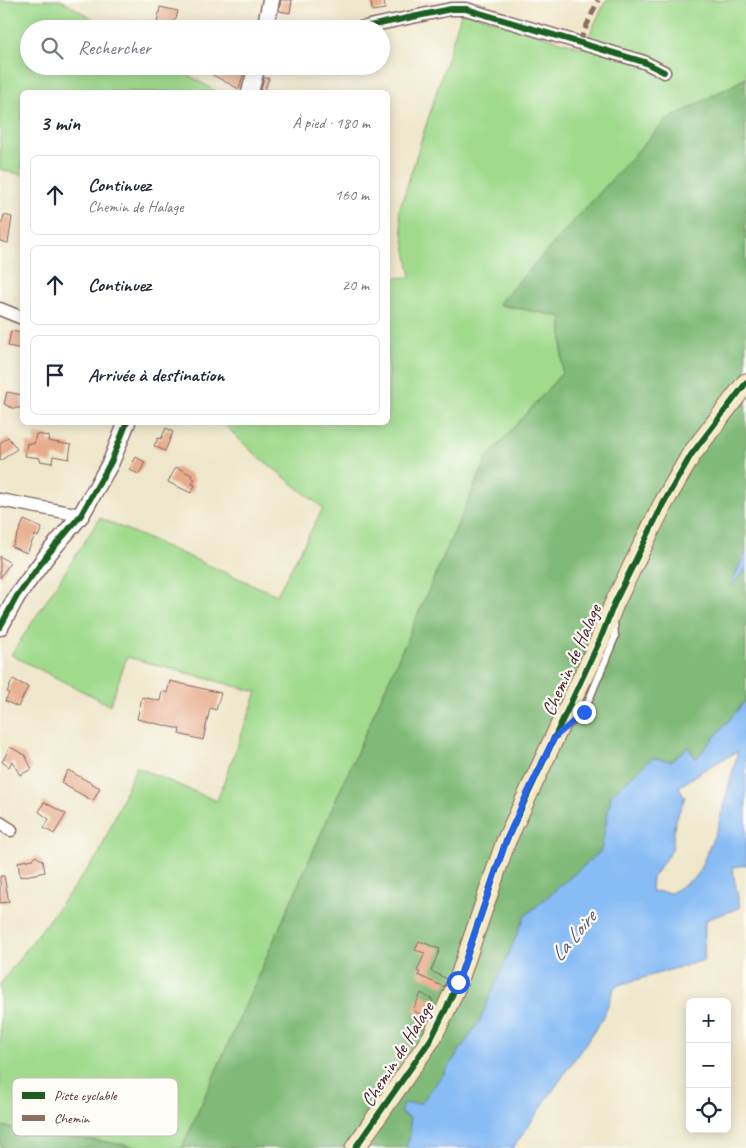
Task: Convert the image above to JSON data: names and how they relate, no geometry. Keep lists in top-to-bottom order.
{
  "streets": {
    "main road": ["Chemin de Halage"]
  },
  "water": ["La Loire"],
  "legend": ["Piste cyclable", "Chemin"],
  "page": {
    "search": "Rechercher",
    "heading": ["3 min", "À pied · 180 m"],
    "list": [
      ["Continuez", "Chemin de Halage", "160 m"],
      ["Continuez", "20 m"],
      "Arrivée à destination"
    ],
    "map_buttons": ["+", "−"]
  }
}
